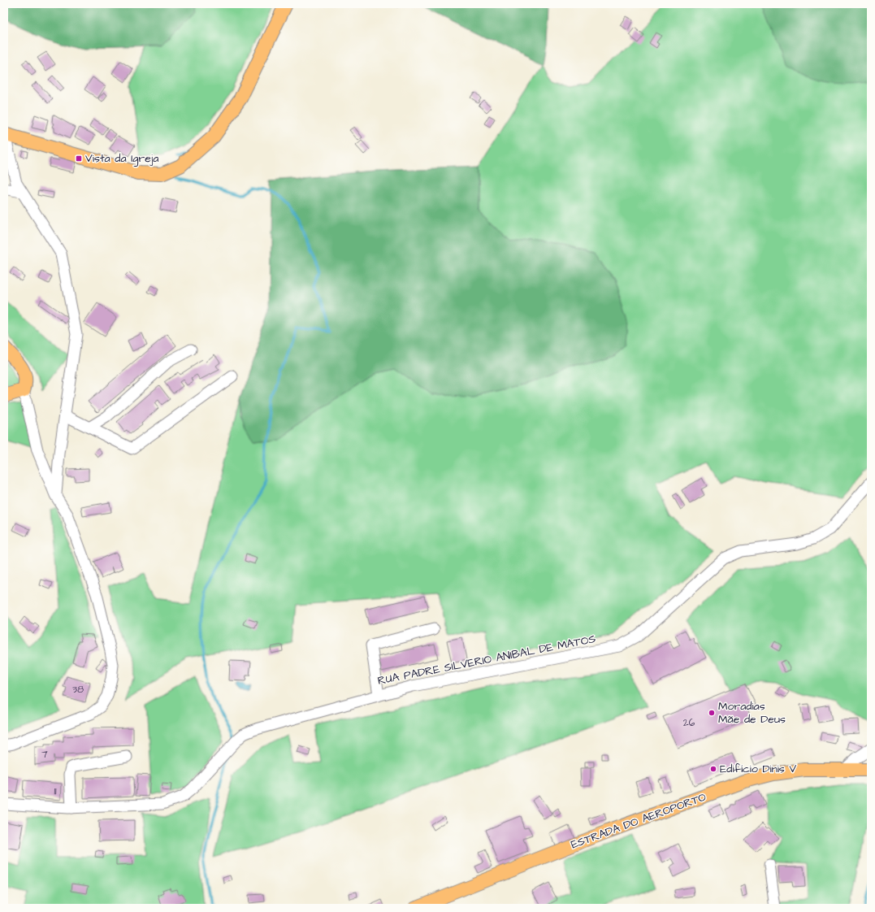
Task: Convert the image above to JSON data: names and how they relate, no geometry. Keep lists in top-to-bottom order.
{
  "streets": {
    "main road": ["ESTRADA DO AEROPORTO"],
    "street": ["RUA PADRE SILVERIO ANIBAL DE MATOS"]
  },
  "places": {
    "transit": ["Vista da Igreja"],
    "other": ["Moradias Mãe de Deus", "Edifício Dinis V"]
  },
  "house_numbers": [
    "38",
    "26",
    "7",
    "11"
  ]
}
